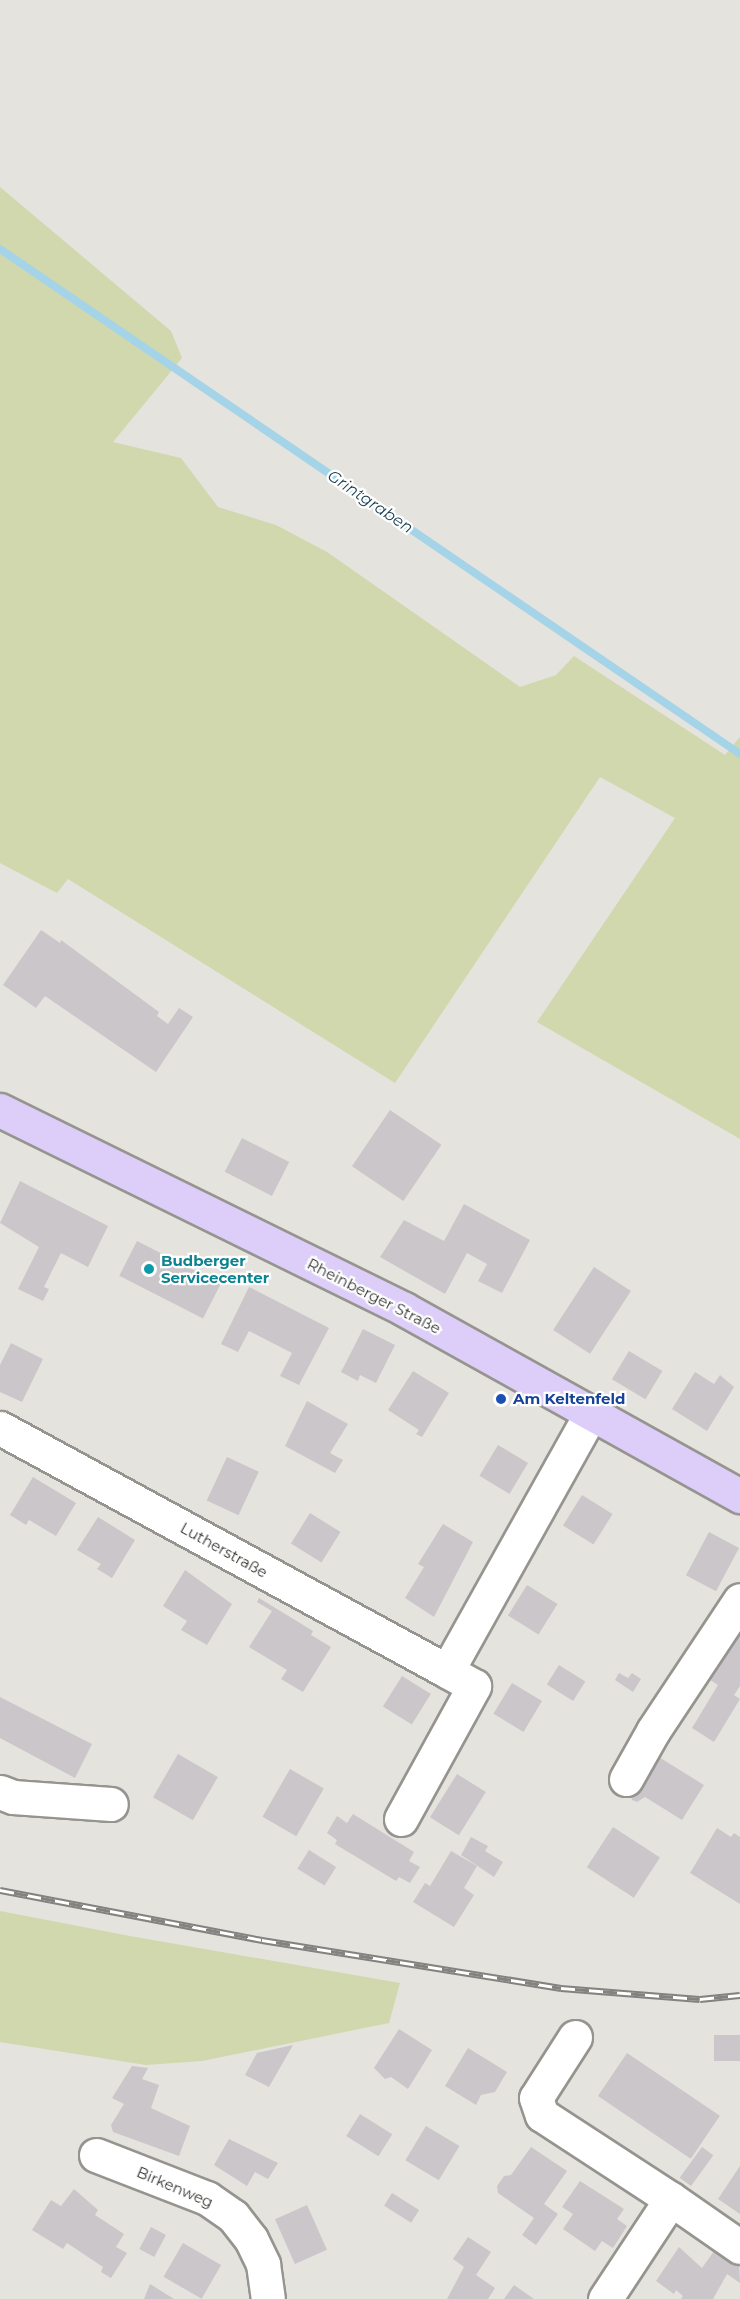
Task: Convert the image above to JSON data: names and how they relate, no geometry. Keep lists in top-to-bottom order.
{
  "streets": {
    "main road": ["Rheinberger Straße"],
    "street": ["Lutherstraße", "Birkenweg"]
  },
  "water": ["Grintgraben"],
  "places": ["Budberger Servicecenter", "Am Keltenfeld"]
}
